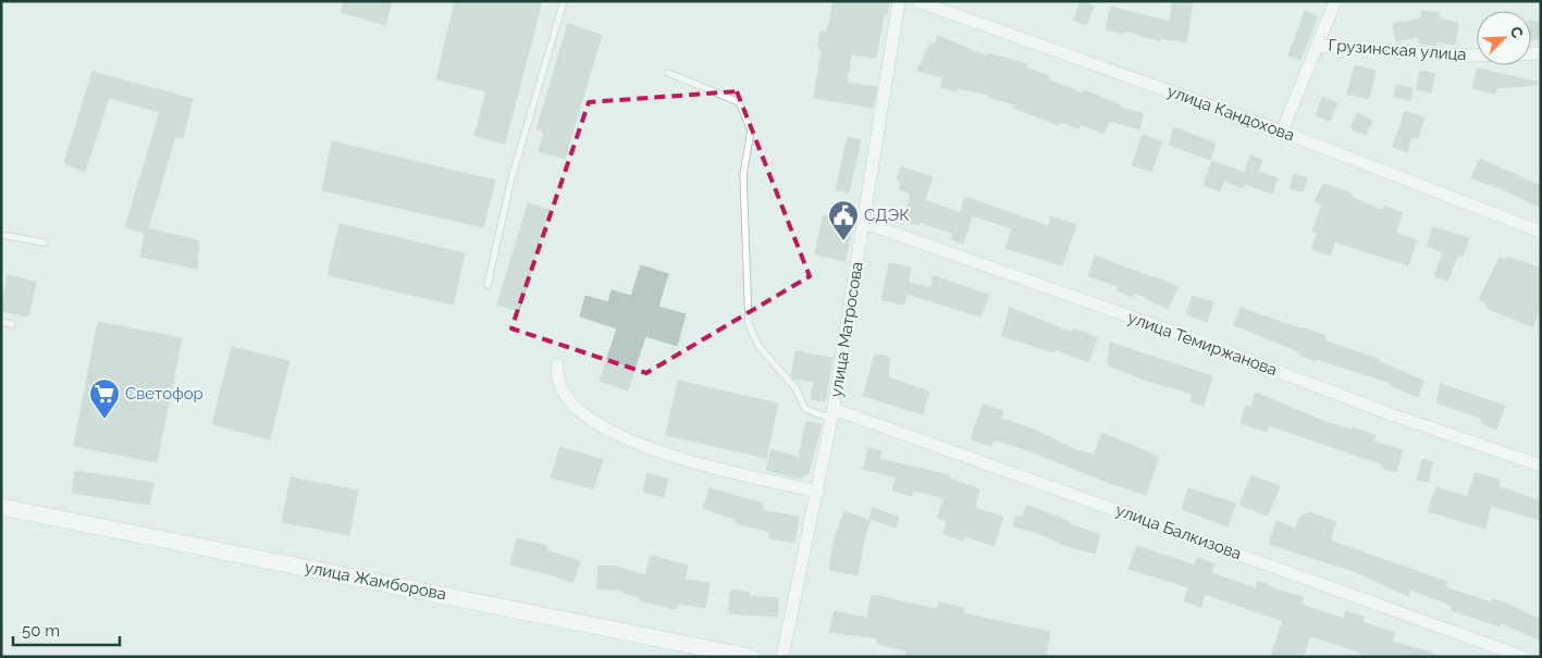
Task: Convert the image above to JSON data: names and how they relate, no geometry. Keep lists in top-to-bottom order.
{
  "streets": {
    "street": [
      "Грузинская улица",
      "улица Кандохова",
      "улица Матросова",
      "улица Темиржанова",
      "улица Балкизова",
      "улица Жамборова"
    ]
  },
  "crossings": [
    ["улица Матросова", "улица Темиржанова"],
    ["улица Матросова", "улица Балкизова"]
  ],
  "places": {
    "public building": ["СДЭК"],
    "supermarket": ["Светофор"]
  },
  "scale_bar": "50 m",
  "north": "top right"
}
